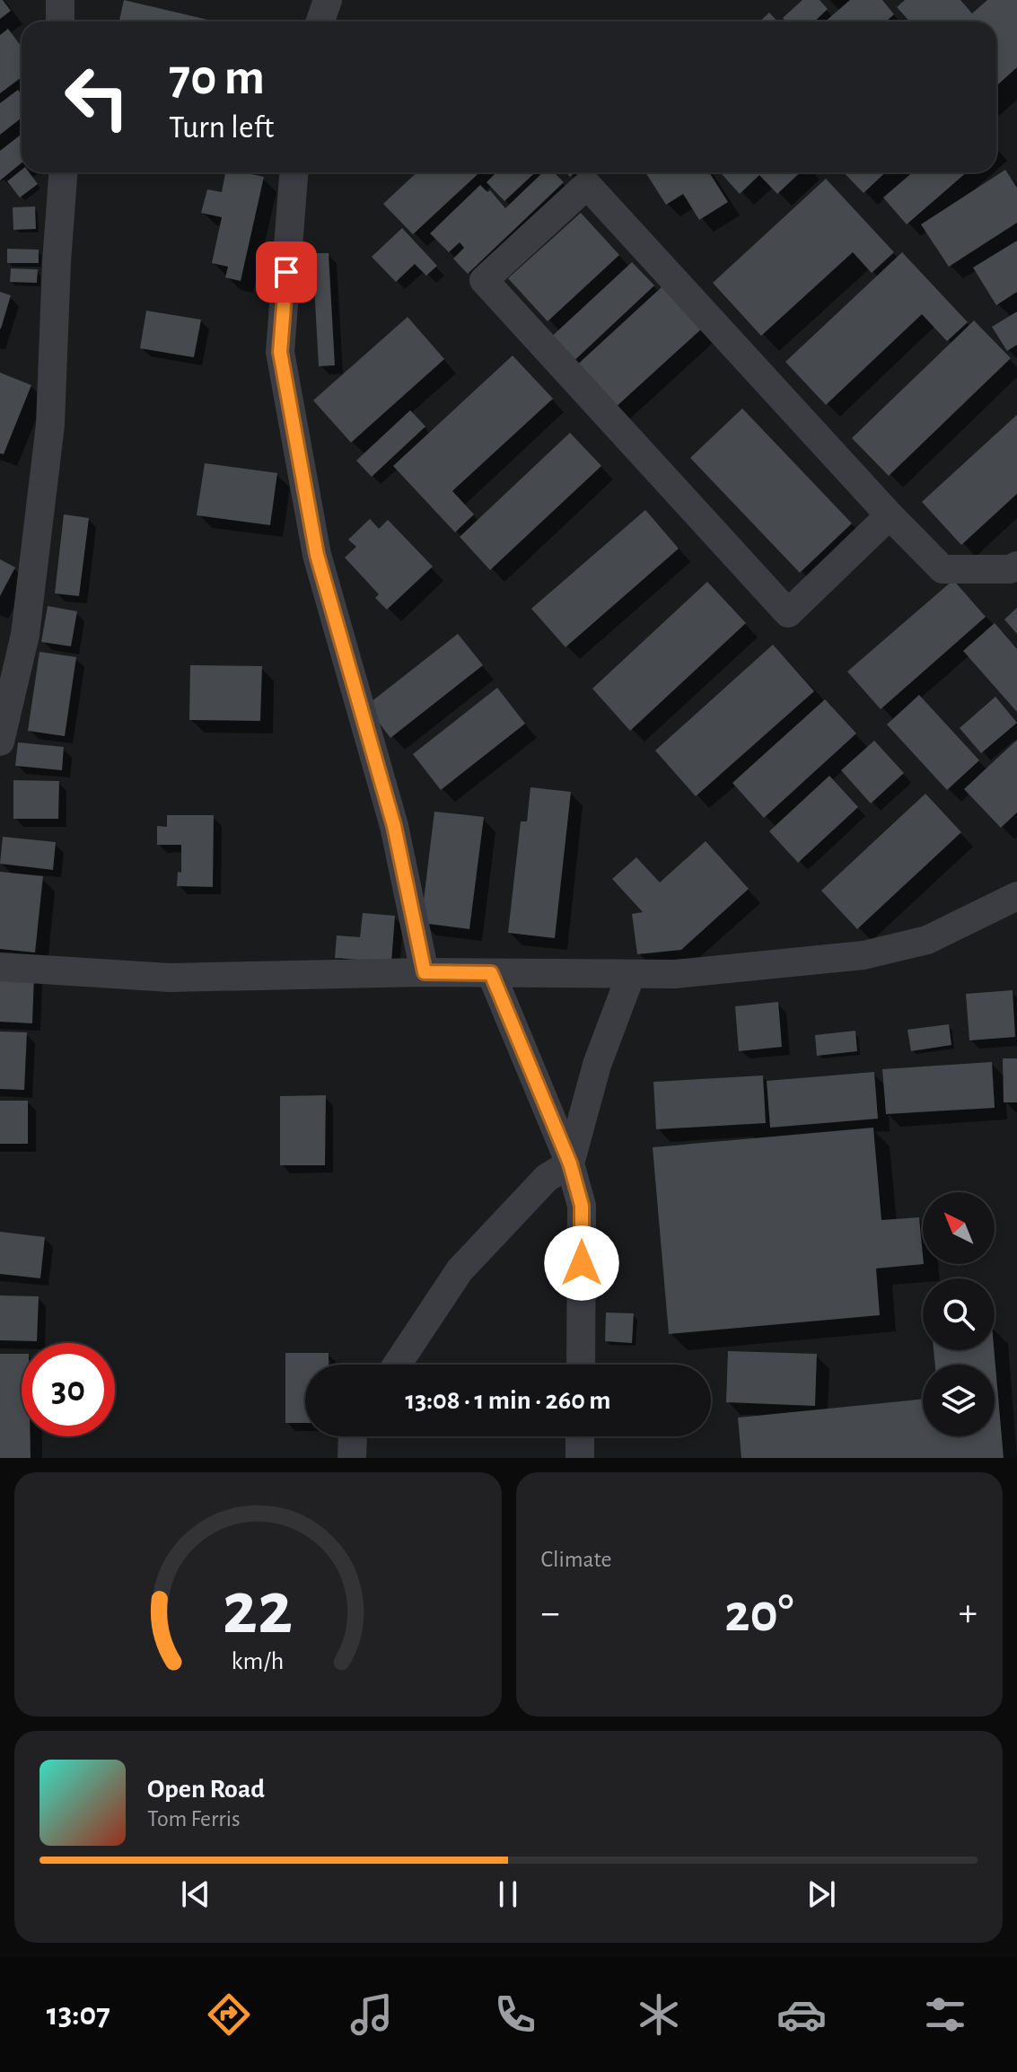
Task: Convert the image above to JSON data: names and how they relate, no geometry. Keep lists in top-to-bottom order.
{
  "north": "top left",
  "page": {
    "turn": ["70 m", "Turn left"],
    "limit": "30",
    "trip": "13:08 · 1 min · 260 m",
    "tile": "Climate",
    "heat": ["−", "20°", "+"],
    "song": ["Open Road", "Tom Ferris"],
    "tabs": "13:07",
    "gauge": ["22", "km/h"]
  }
}
